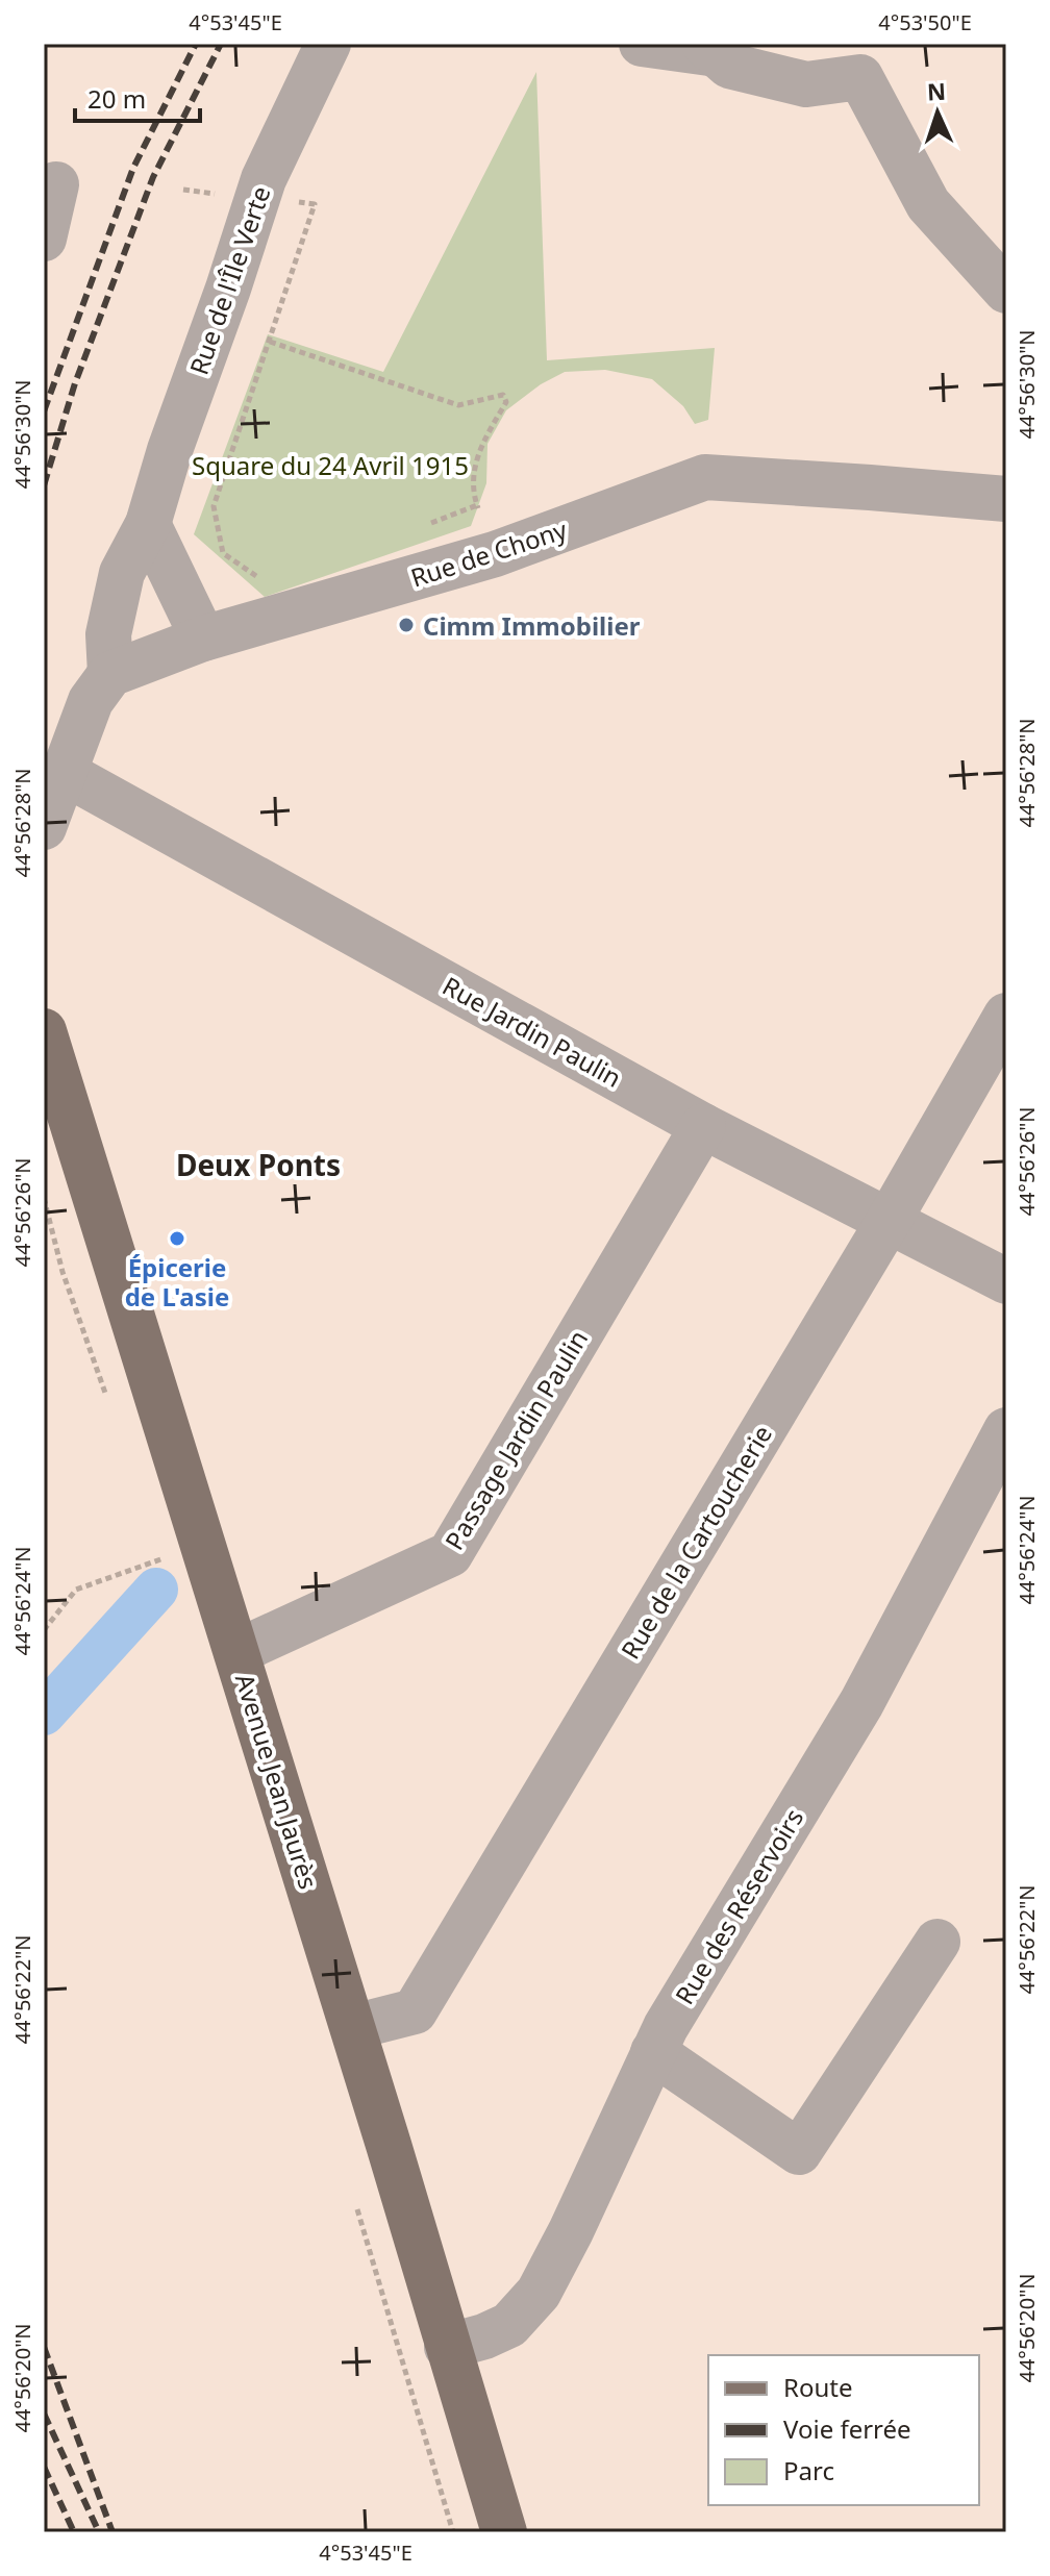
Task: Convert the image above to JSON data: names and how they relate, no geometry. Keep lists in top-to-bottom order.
{
  "streets": {
    "main road": ["Avenue Jean Jaurès"],
    "street": [
      "Rue de l'Île Verte",
      "Rue de Chony",
      "Rue Jardin Paulin",
      "Passage Jardin Paulin",
      "Rue de la Cartoucherie",
      "Rue des Réservoirs"
    ]
  },
  "crossings": [
    ["Rue de l'Île Verte", "Rue de Chony"],
    ["Rue Jardin Paulin", "Passage Jardin Paulin"],
    ["Rue Jardin Paulin", "Rue de la Cartoucherie"],
    ["Passage Jardin Paulin", "Avenue Jean Jaurès"],
    ["Rue de la Cartoucherie", "Avenue Jean Jaurès"],
    ["Avenue Jean Jaurès", "Rue des Réservoirs"]
  ],
  "districts": ["Deux Ponts"],
  "parks": ["Square du 24 Avril 1915"],
  "places": ["Cimm Immobilier", "Épicerie de L'asie"],
  "legend": ["Route", "Voie ferrée", "Parc"],
  "scale_bar": "20 m",
  "north": "top",
  "coordinates": [
    "4°53'45\"E",
    "4°53'50\"E",
    "44°56'30\"N",
    "44°56'28\"N",
    "44°56'26\"N",
    "44°56'24\"N",
    "44°56'22\"N",
    "44°56'20\"N"
  ]
}
